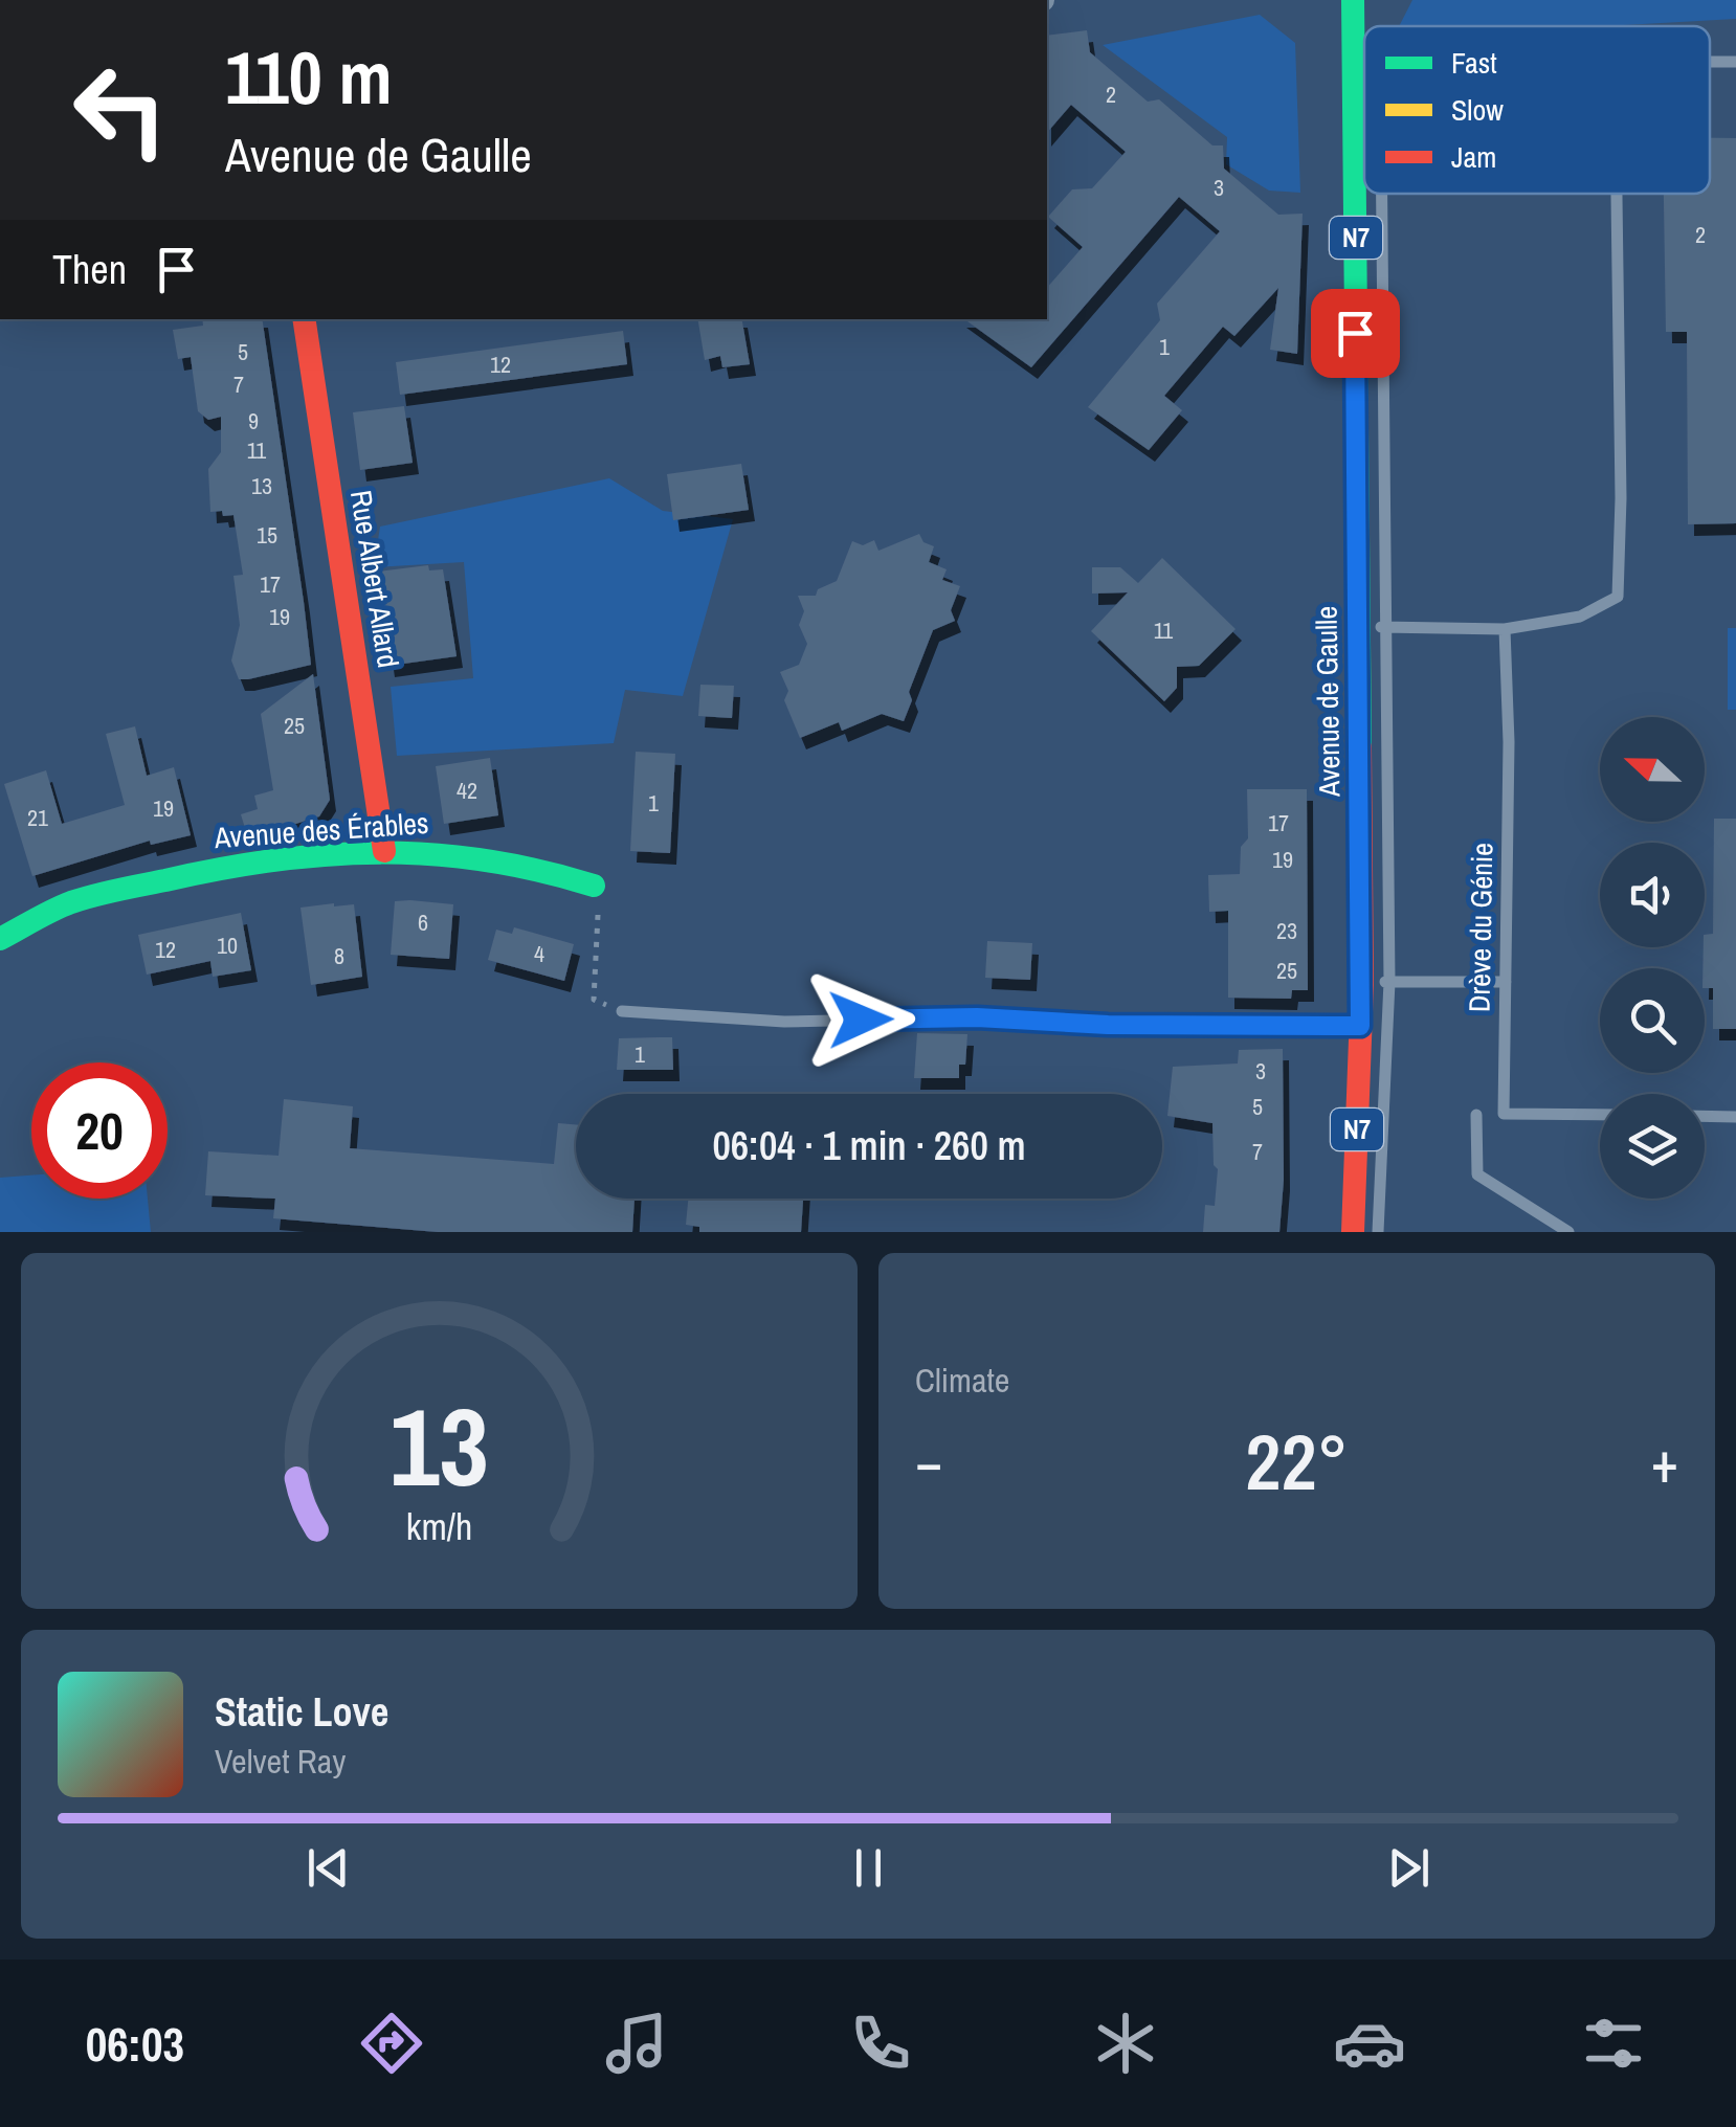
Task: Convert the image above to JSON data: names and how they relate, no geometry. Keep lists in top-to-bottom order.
{
  "streets": {
    "main road": [
      "N7",
      "Rue Albert Allard",
      "Avenue de Gaulle",
      "Avenue des Érables"
    ],
    "lane": ["Drève du Génie"]
  },
  "crossings": [
    ["N7", "Avenue de Gaulle"],
    ["Rue Albert Allard", "Avenue des Érables"]
  ],
  "house_numbers": [
    "2",
    "3",
    "2",
    "1",
    "5",
    "12",
    "7",
    "9",
    "11",
    "13",
    "15",
    "17",
    "19",
    "11",
    "25",
    "42",
    "1",
    "19",
    "21",
    "17",
    "19",
    "6",
    "23",
    "10",
    "12",
    "4",
    "8",
    "25",
    "1",
    "3",
    "5",
    "7"
  ],
  "legend": ["Fast", "Slow", "Jam"],
  "north": "left",
  "page": {
    "turn": ["110 m", "Avenue de Gaulle"],
    "then": "Then",
    "limit": "20",
    "trip": "06:04 · 1 min · 260 m",
    "tile": "Climate",
    "heat": ["−", "22°", "+"],
    "song": ["Static Love", "Velvet Ray"],
    "tabs": "06:03",
    "gauge": ["13", "km/h"]
  }
}
